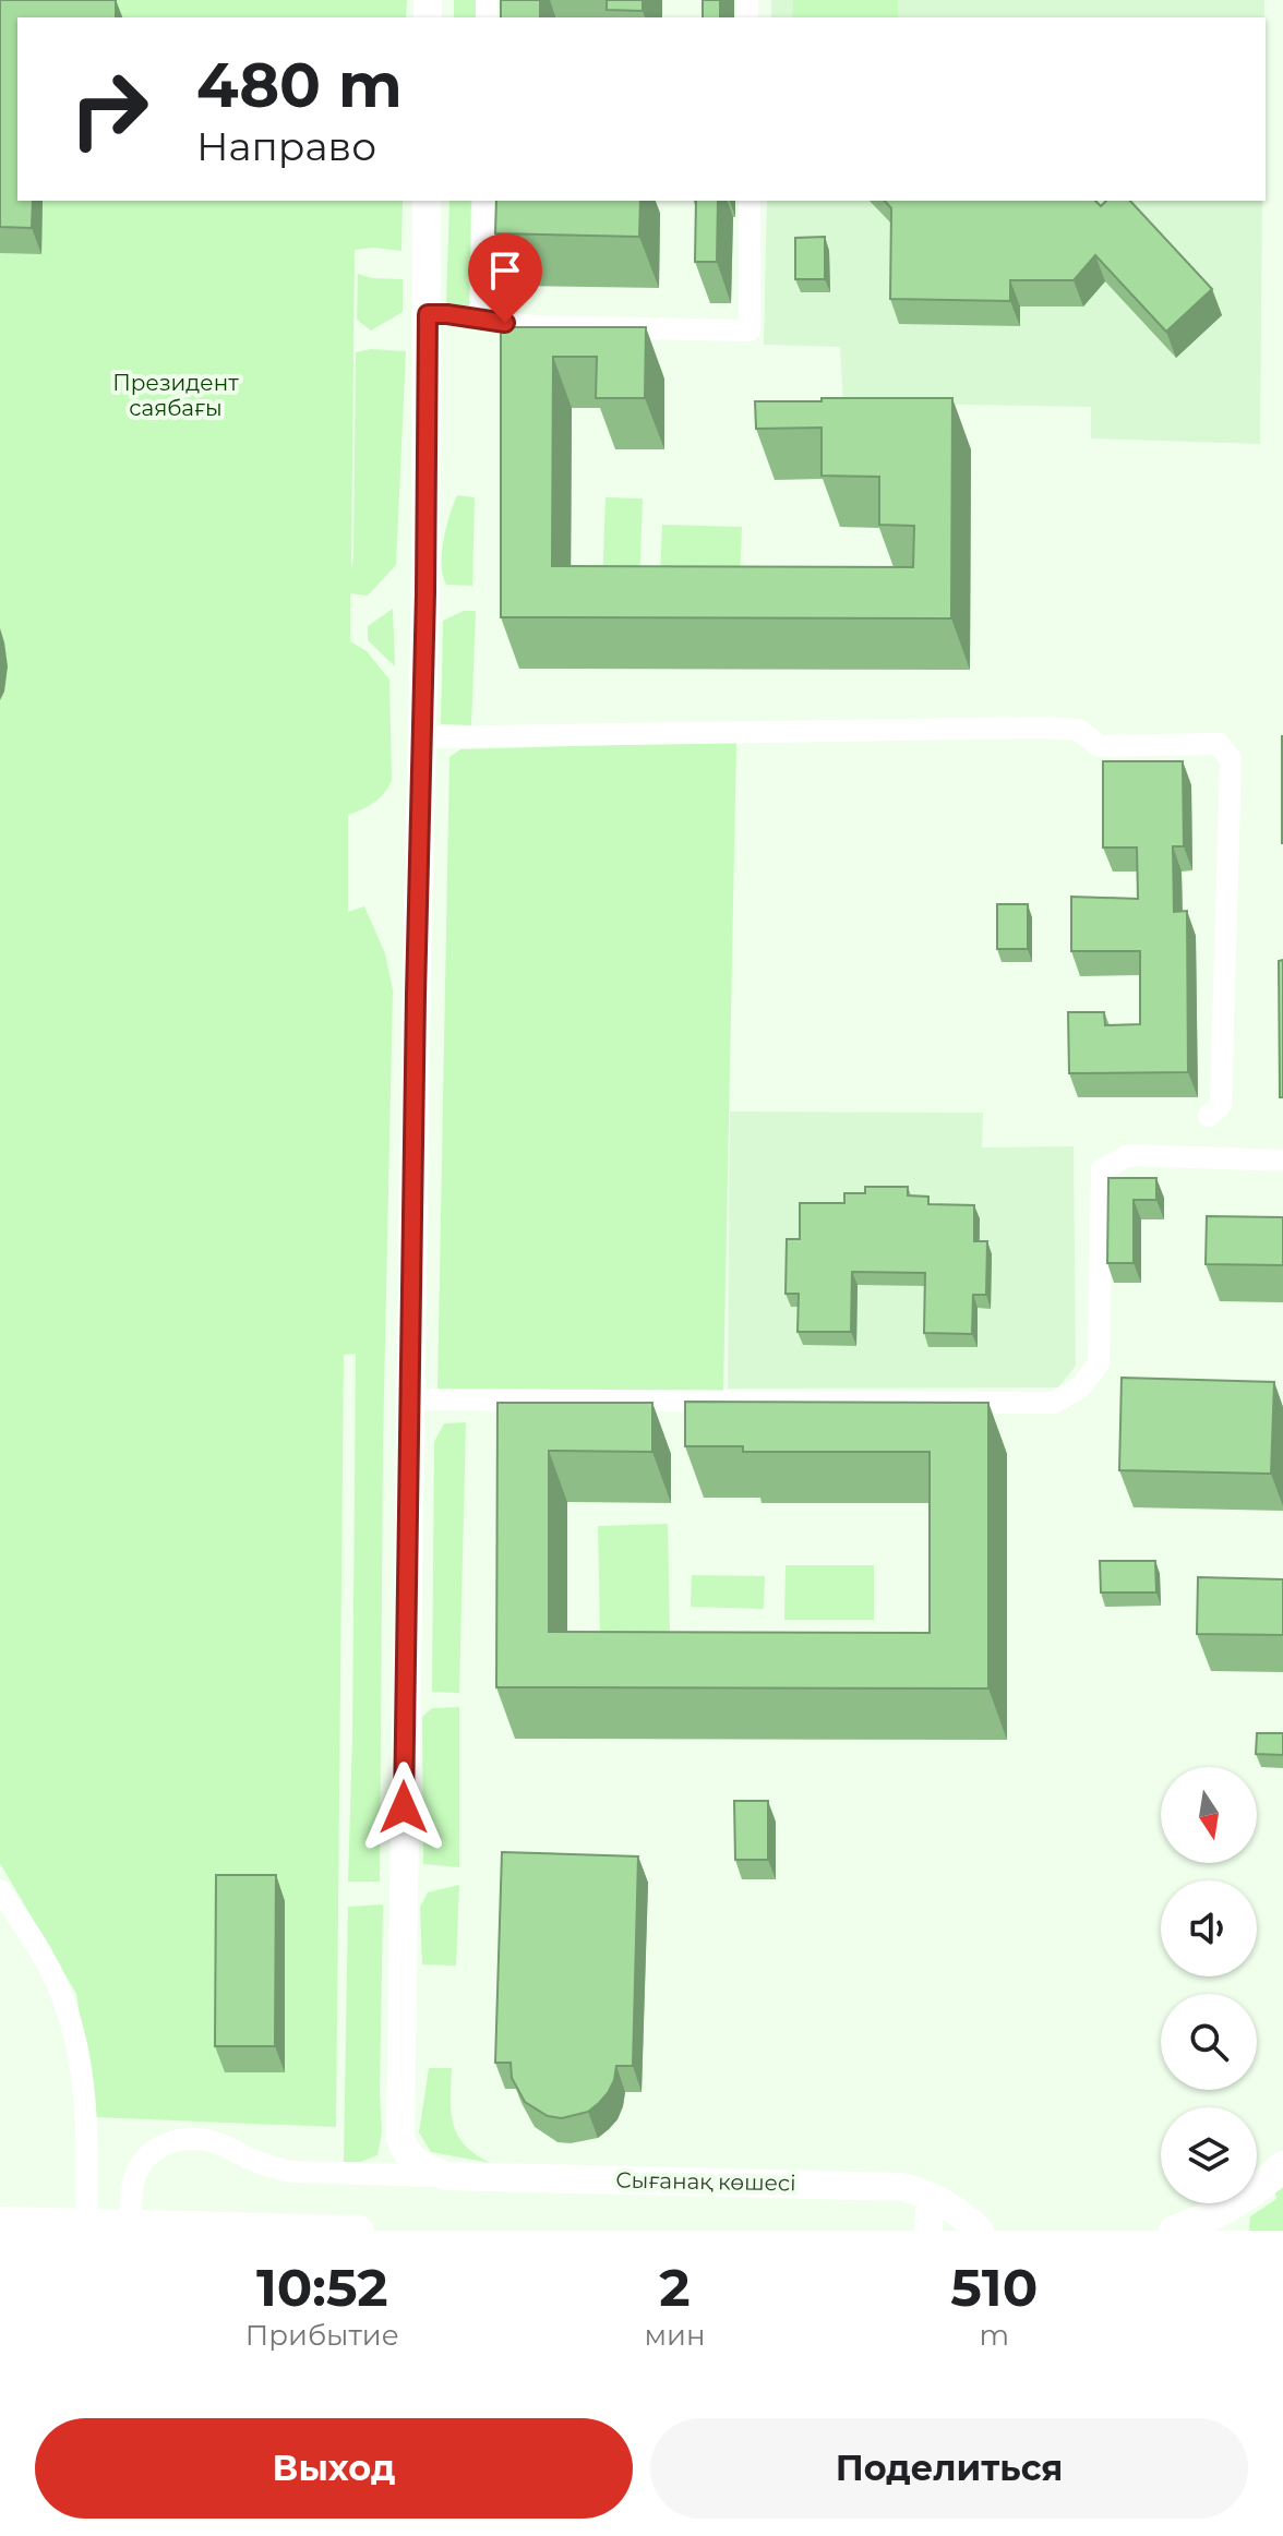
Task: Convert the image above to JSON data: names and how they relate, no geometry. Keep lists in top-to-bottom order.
{
  "streets": {
    "street": ["Сығанақ көшесі"]
  },
  "parks": ["Президент саябағы"],
  "north": "bottom",
  "page": {
    "turn": ["480 m", "Направо"],
    "eta": [
      "10:52",
      "Прибытие",
      "2",
      "мин",
      "510",
      "m"
    ],
    "buttons": ["Выход", "Поделиться"]
  }
}
